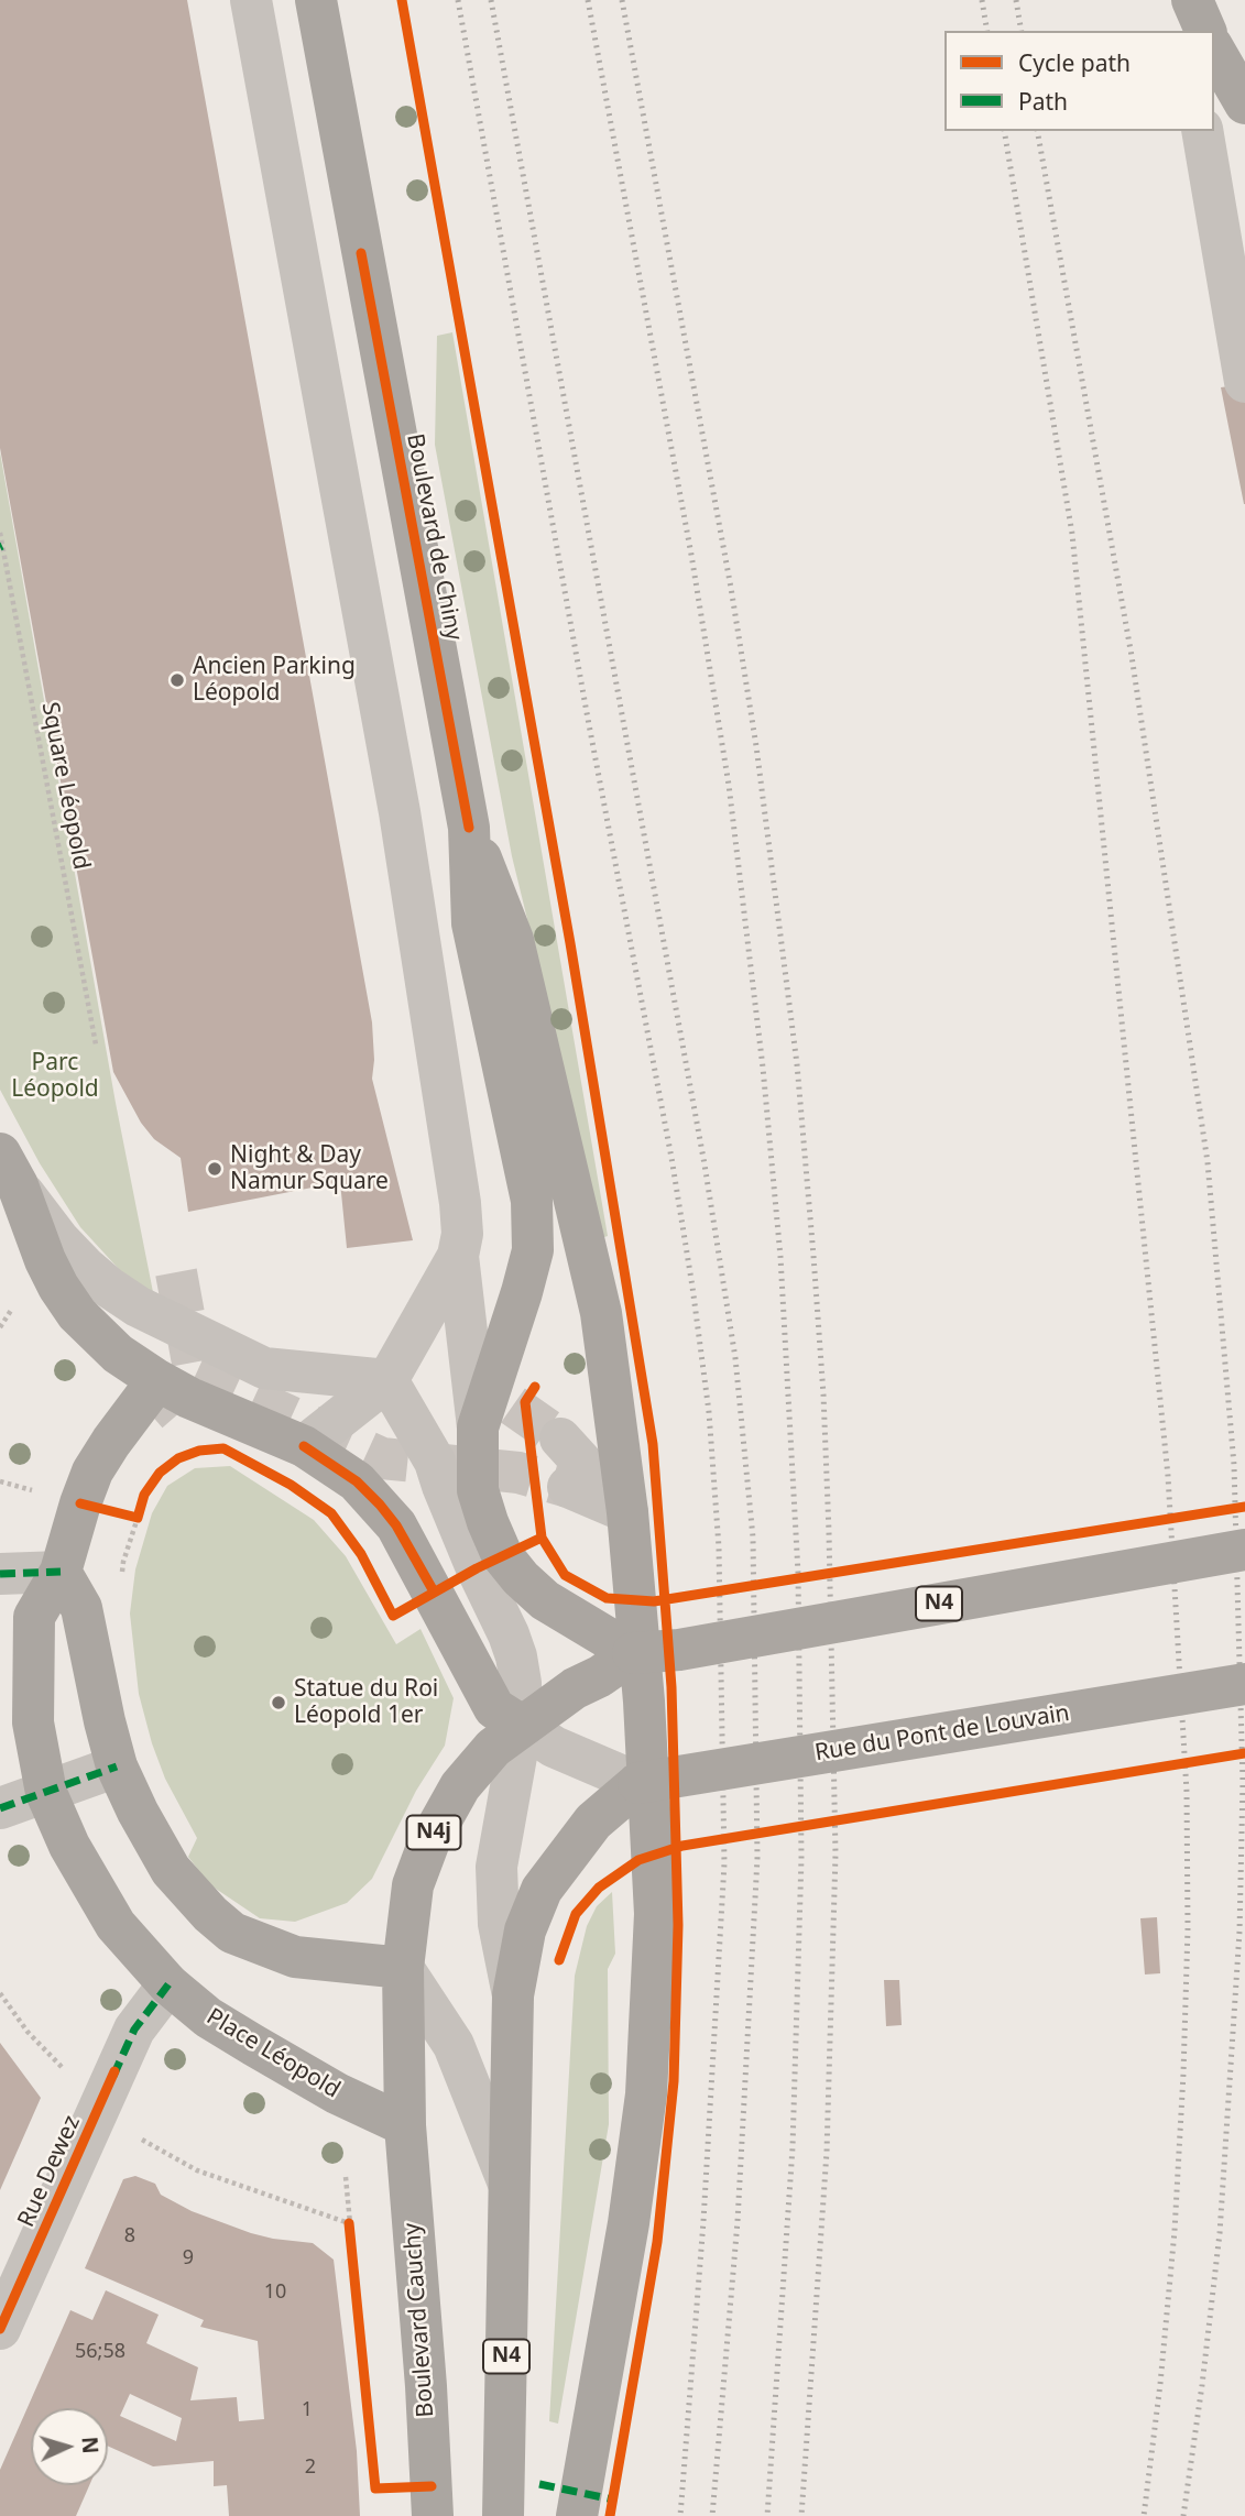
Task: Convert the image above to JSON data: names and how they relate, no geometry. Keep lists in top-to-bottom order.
{
  "streets": {
    "main road": [
      "Boulevard de Chiny",
      "N4",
      "Rue du Pont de Louvain",
      "N4j",
      "Place Léopold",
      "Boulevard Cauchy"
    ],
    "street": ["Rue Dewez"],
    "path": ["Square Léopold"]
  },
  "crossings": [
    ["Boulevard de Chiny", "N4"],
    ["Boulevard de Chiny", "N4j"],
    ["N4", "Rue du Pont de Louvain"],
    ["N4", "N4j"],
    ["N4j", "Place Léopold"],
    ["N4j", "Boulevard Cauchy"],
    ["Place Léopold", "Rue Dewez"],
    ["Place Léopold", "Boulevard Cauchy"]
  ],
  "parks": ["Parc Léopold"],
  "places": ["Ancien Parking Léopold", "Night & Day Namur Square", "Statue du Roi Léopold 1er"],
  "house_numbers": [
    "8",
    "9",
    "10",
    "56;58",
    "1",
    "2"
  ],
  "legend": ["Cycle path", "Path"],
  "north": "right"
}
